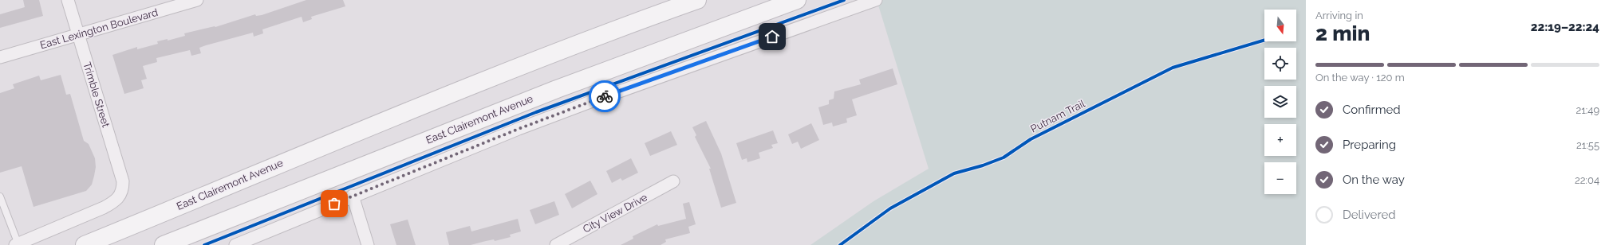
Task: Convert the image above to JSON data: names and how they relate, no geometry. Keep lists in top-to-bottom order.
{
  "streets": {
    "main road": ["East Clairemont Avenue"],
    "street": ["East Lexington Boulevard", "Trimble Street", "City View Drive"],
    "cycle path": ["Putnam Trail"]
  },
  "crossings": [
    ["East Lexington Boulevard", "Trimble Street"]
  ],
  "north": "bottom",
  "page": {
    "heading": ["2 min", "Arriving in", "22:19–22:24"],
    "map_buttons": ["+", "−"],
    "bar": "On the way · 120 m",
    "list": [
      ["Confirmed", "21:49"],
      ["Preparing", "21:55"],
      ["On the way", "22:04"],
      "Delivered"
    ]
  }
}
